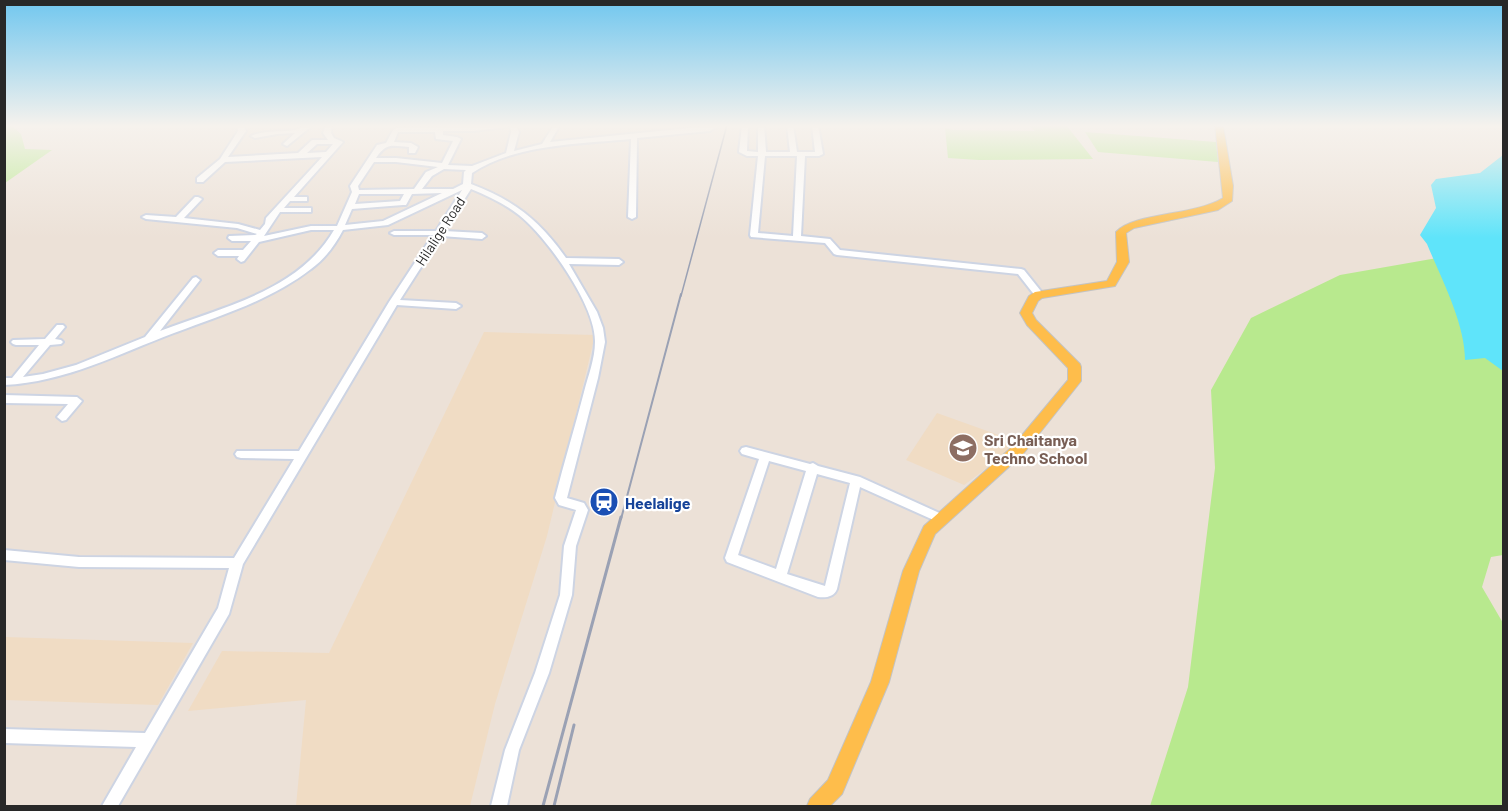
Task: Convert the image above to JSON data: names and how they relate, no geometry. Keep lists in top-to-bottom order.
{
  "streets": {
    "street": ["Hilalige Road"]
  },
  "places": {
    "school or university": ["Sri Chaitanya Techno School"],
    "station": ["Heelalige"]
  }
}
